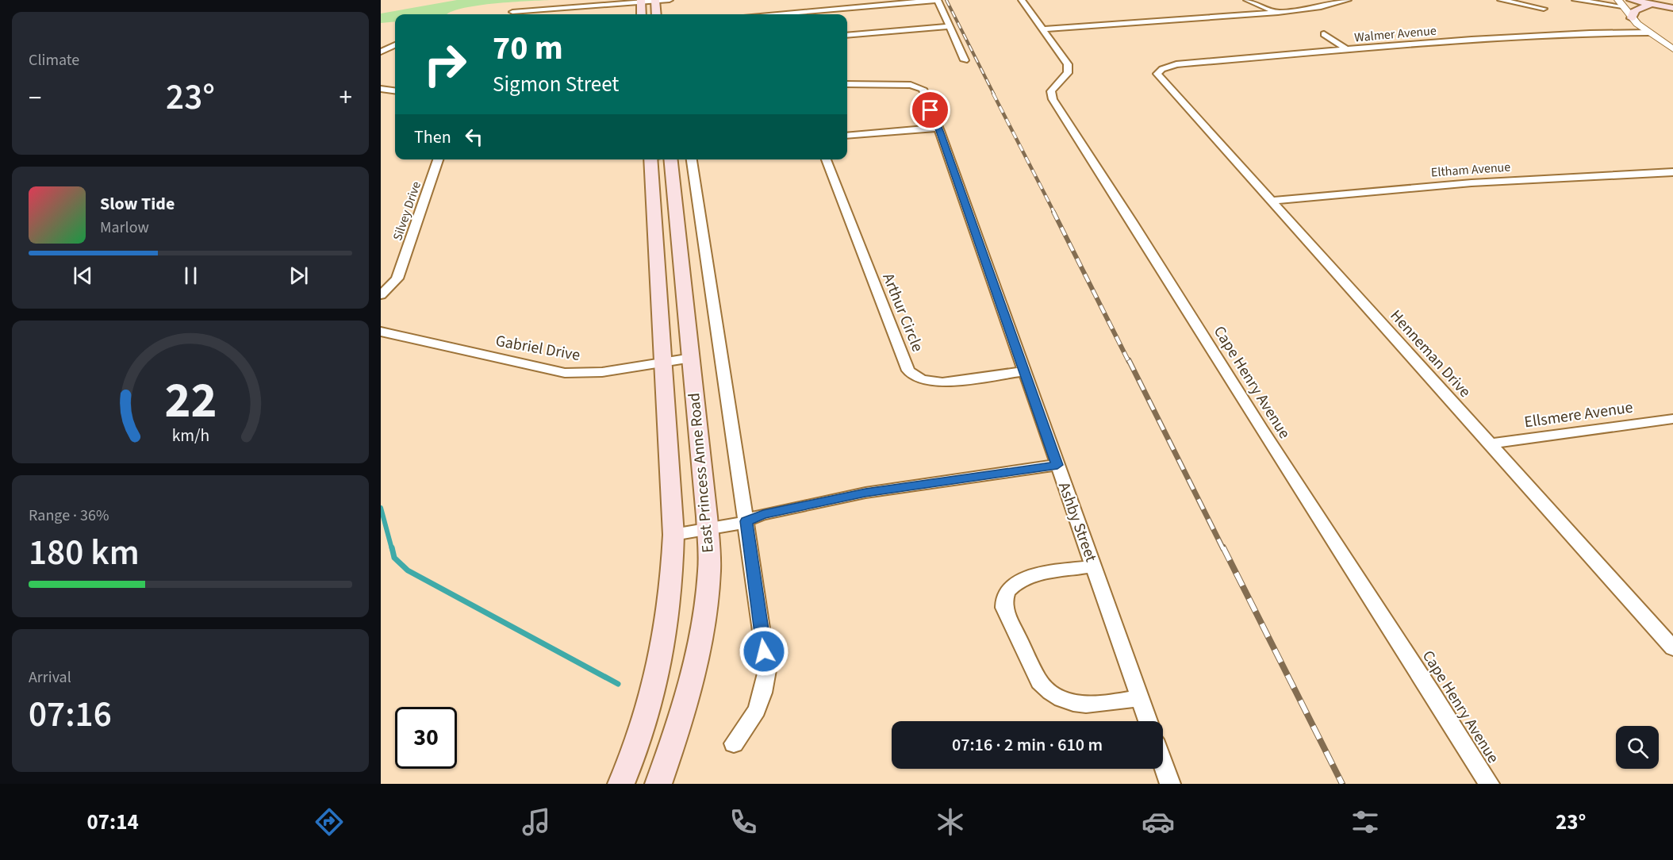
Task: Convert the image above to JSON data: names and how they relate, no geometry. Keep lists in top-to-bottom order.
{
  "streets": {
    "main road": ["East Princess Anne Road"],
    "street": [
      "Walmer Avenue",
      "Eltham Avenue",
      "Silvey Drive",
      "Arthur Circle",
      "Gabriel Drive",
      "Henneman Drive",
      "Cape Henry Avenue",
      "Ellsmere Avenue",
      "Ashby Street"
    ]
  },
  "crossings": [
    ["Walmer Avenue", "Henneman Drive"],
    ["Eltham Avenue", "Henneman Drive"],
    ["Arthur Circle", "Ashby Street"],
    ["Gabriel Drive", "East Princess Anne Road"],
    ["Henneman Drive", "Ellsmere Avenue"]
  ],
  "page": {
    "tile": [
      "Climate",
      ["Range · 36%", "180 km"],
      ["Arrival", "07:16"]
    ],
    "turn": ["70 m", "Sigmon Street"],
    "heat": ["−", "23°", "+"],
    "then": "Then",
    "song": ["Slow Tide", "Marlow"],
    "limit": "30",
    "trip": "07:16 · 2 min · 610 m",
    "tabs": ["07:14", "23°"],
    "gauge": ["22", "km/h"]
  }
}
